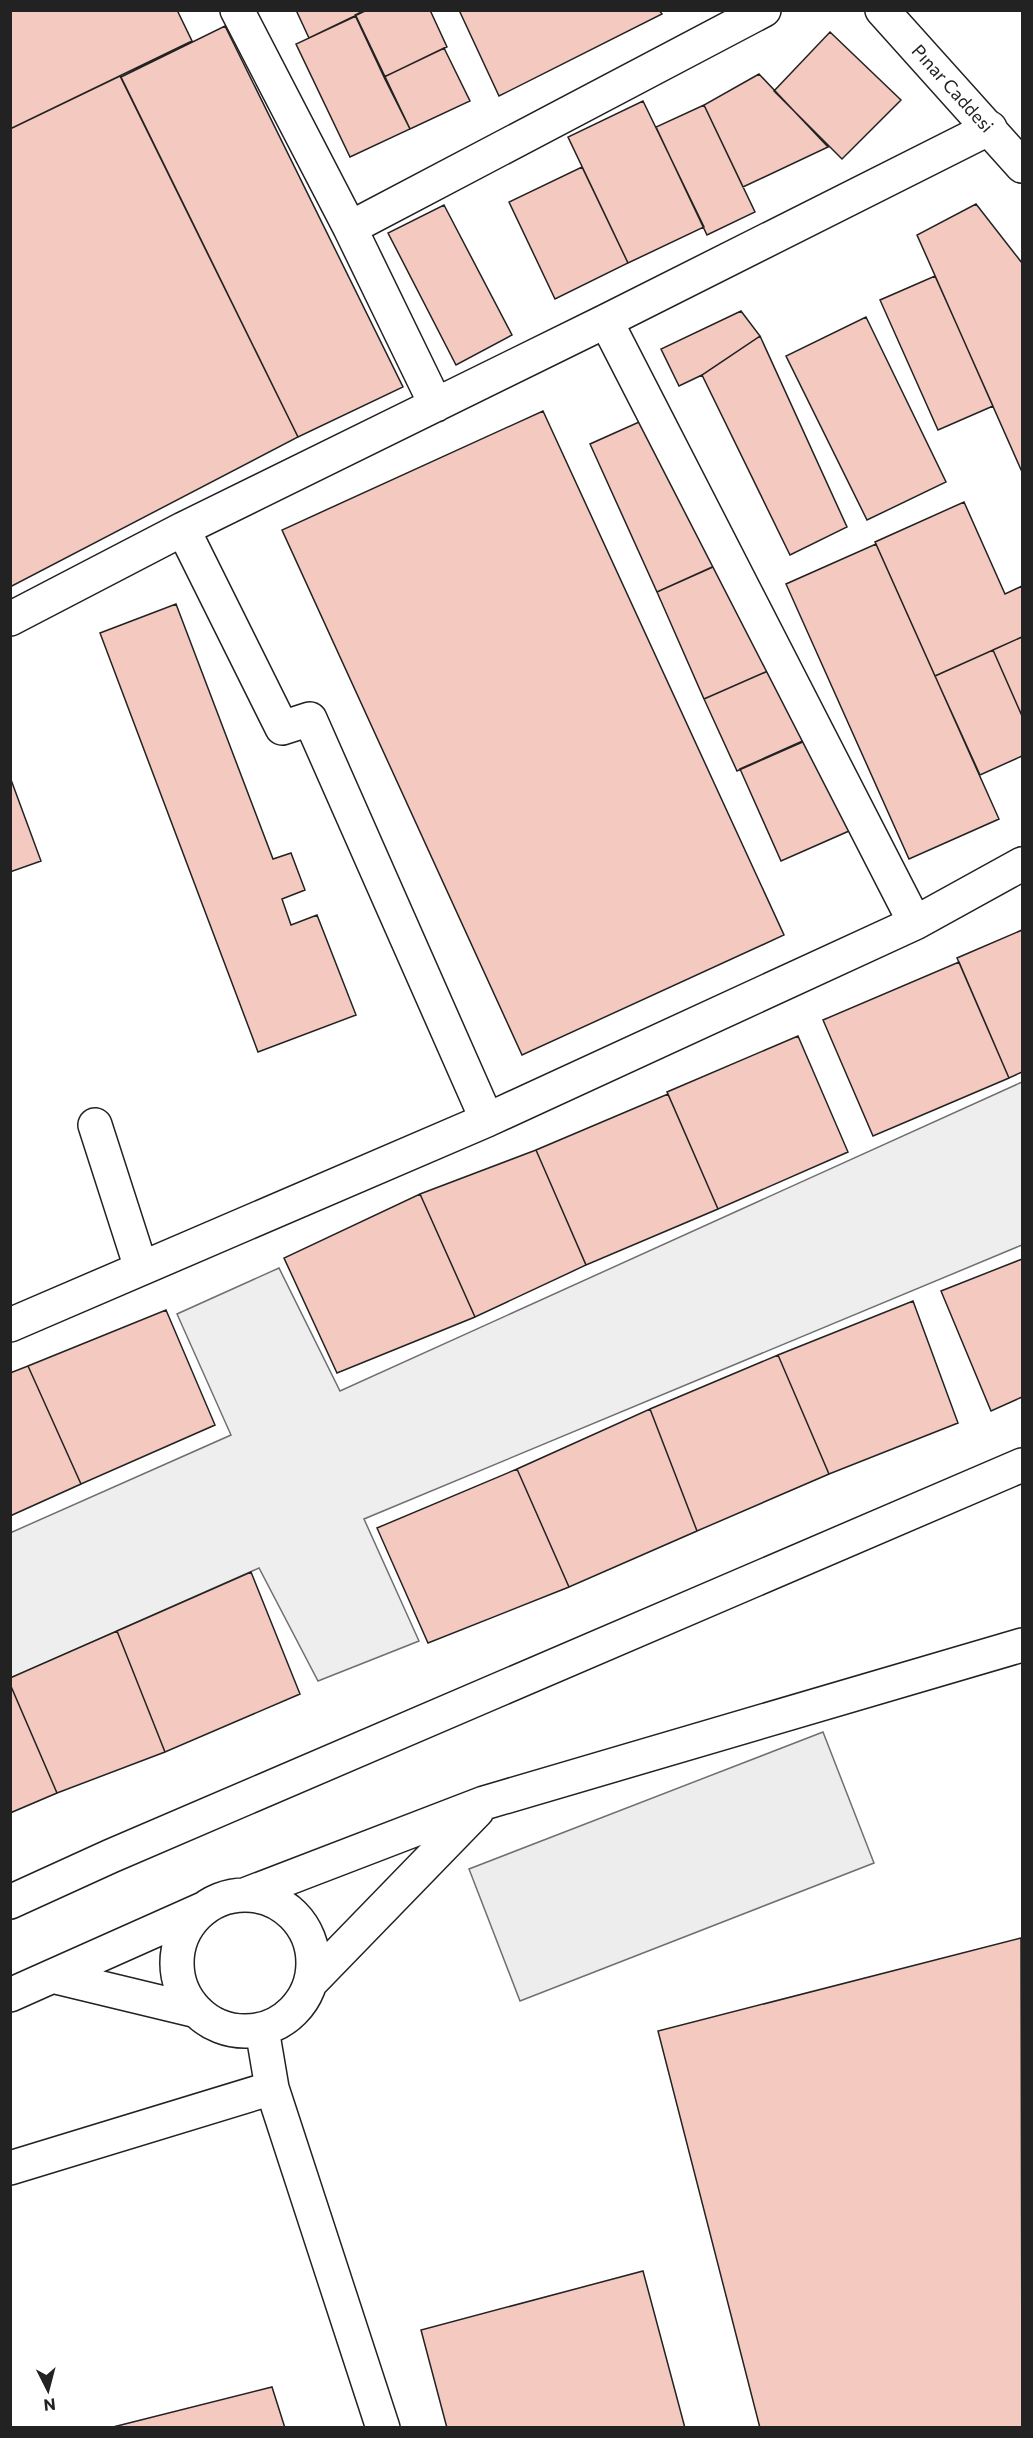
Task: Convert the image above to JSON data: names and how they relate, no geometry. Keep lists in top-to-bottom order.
{
  "streets": {
    "street": ["Pınar Caddesi"]
  },
  "north": "bottom"
}
